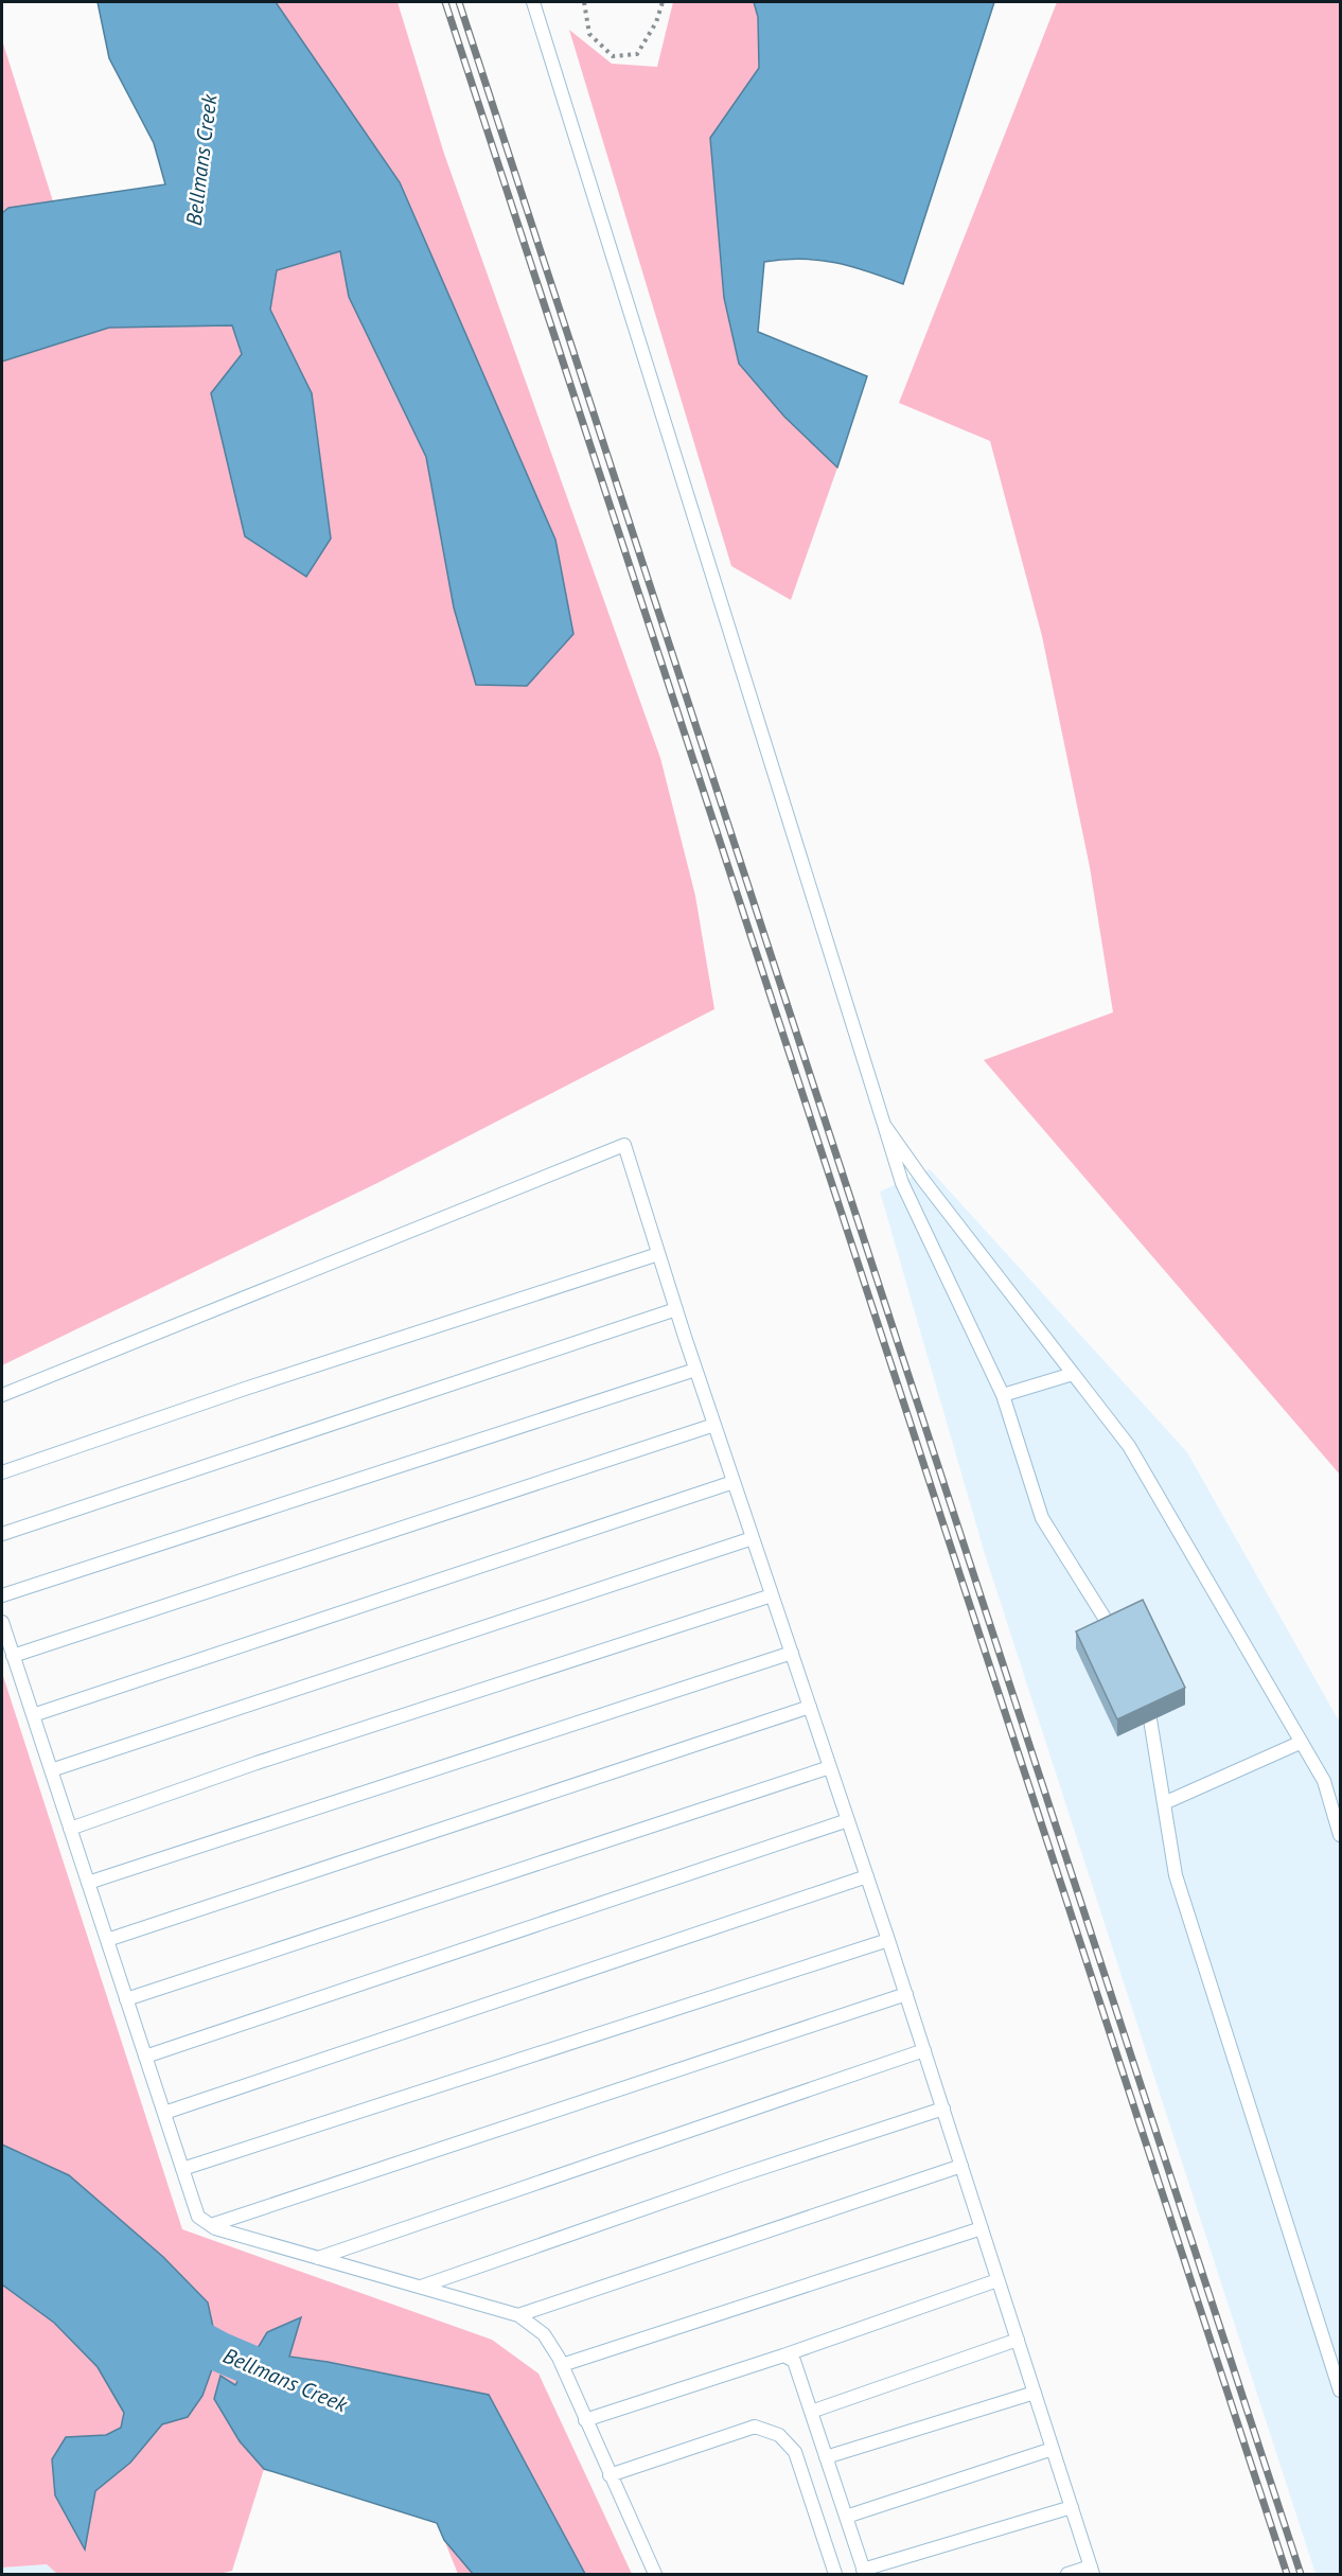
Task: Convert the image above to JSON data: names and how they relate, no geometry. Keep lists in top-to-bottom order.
{
  "water": ["Bellmans Creek"]
}
